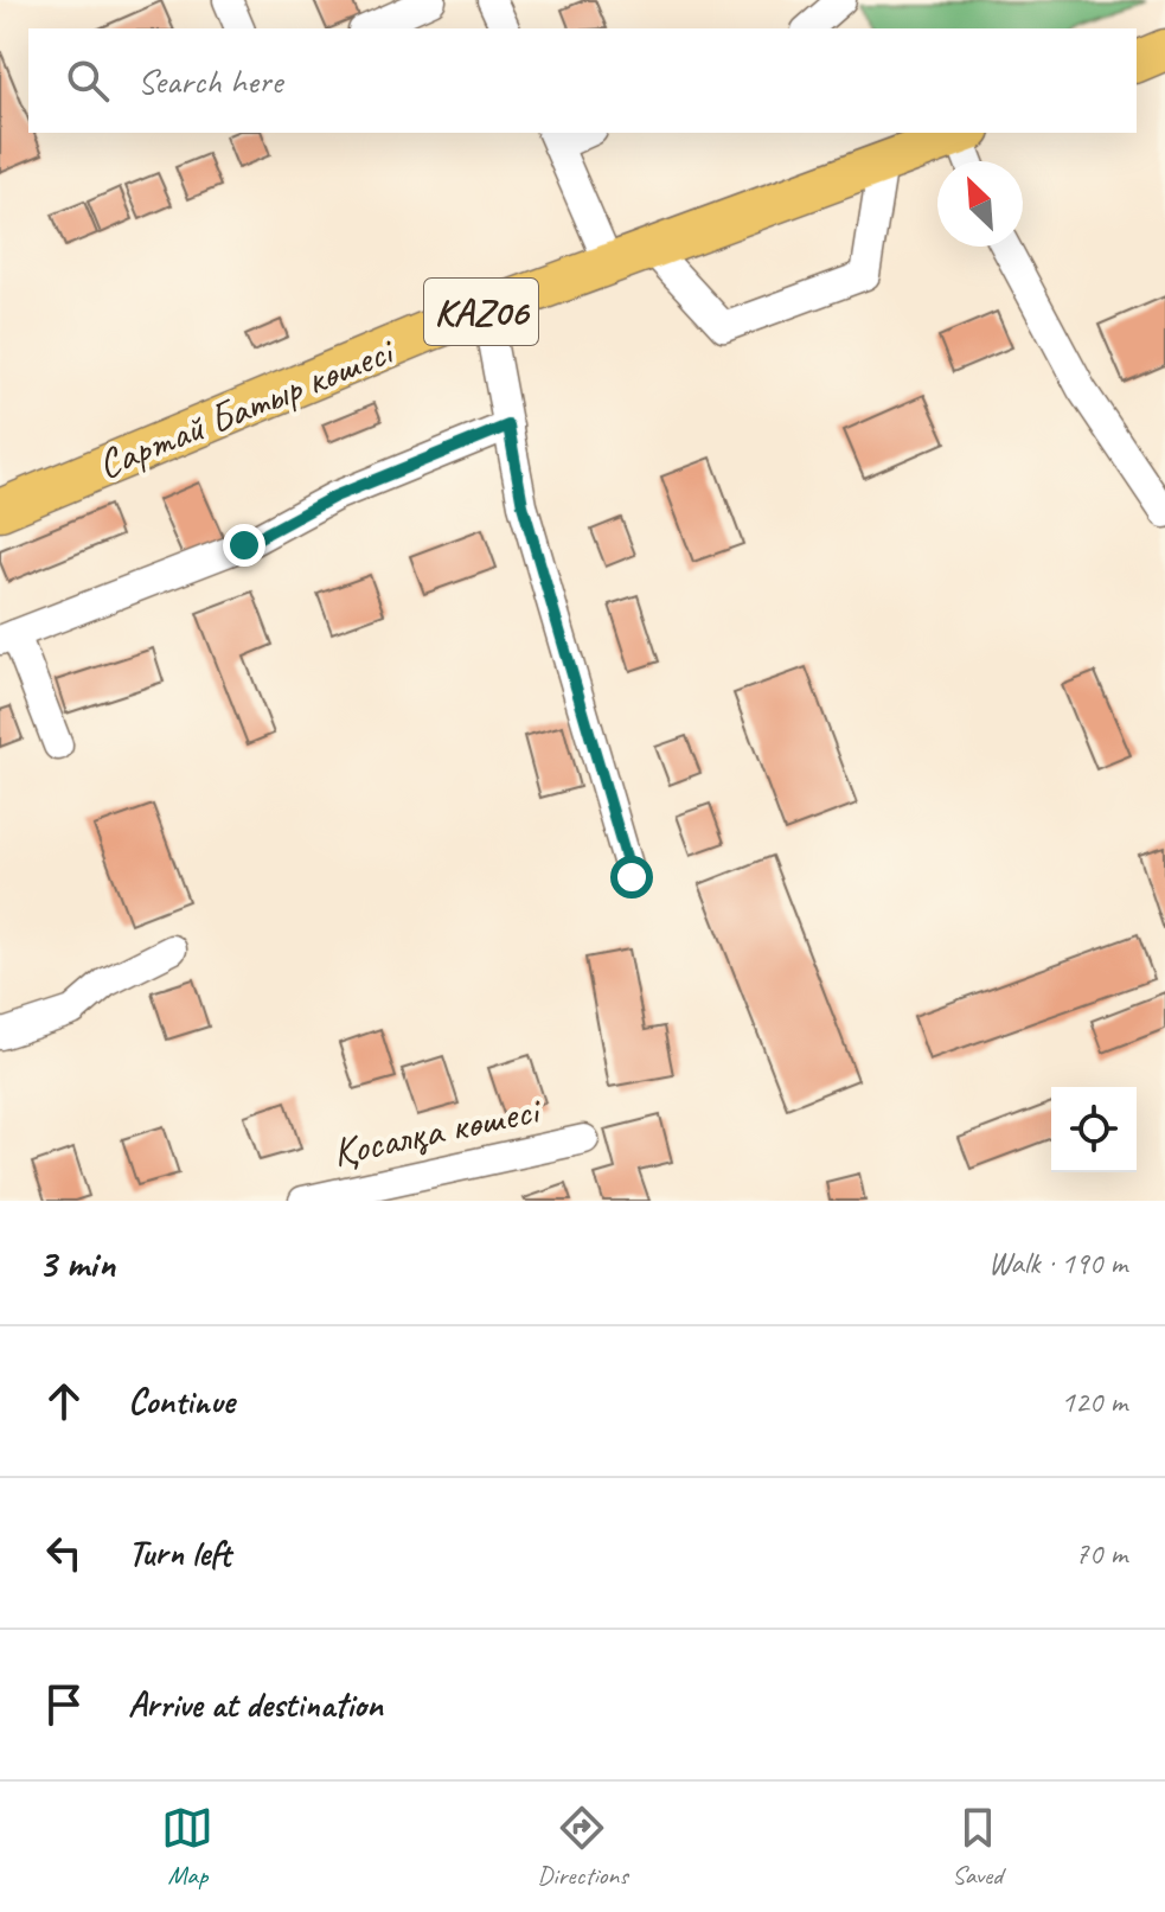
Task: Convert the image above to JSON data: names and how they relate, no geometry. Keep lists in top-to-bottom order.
{
  "streets": {
    "highway": ["KАZ06", "Сартай Батыр көшесі"],
    "street": ["Қосалқа көшесі"]
  },
  "north": "top left",
  "page": {
    "search": "Search here",
    "heading": ["3 min", "Walk · 190 m"],
    "list": [
      ["Continue", "120 m"],
      ["Turn left", "70 m"],
      "Arrive at destination"
    ],
    "nav": ["Map", "Directions", "Saved"]
  }
}
